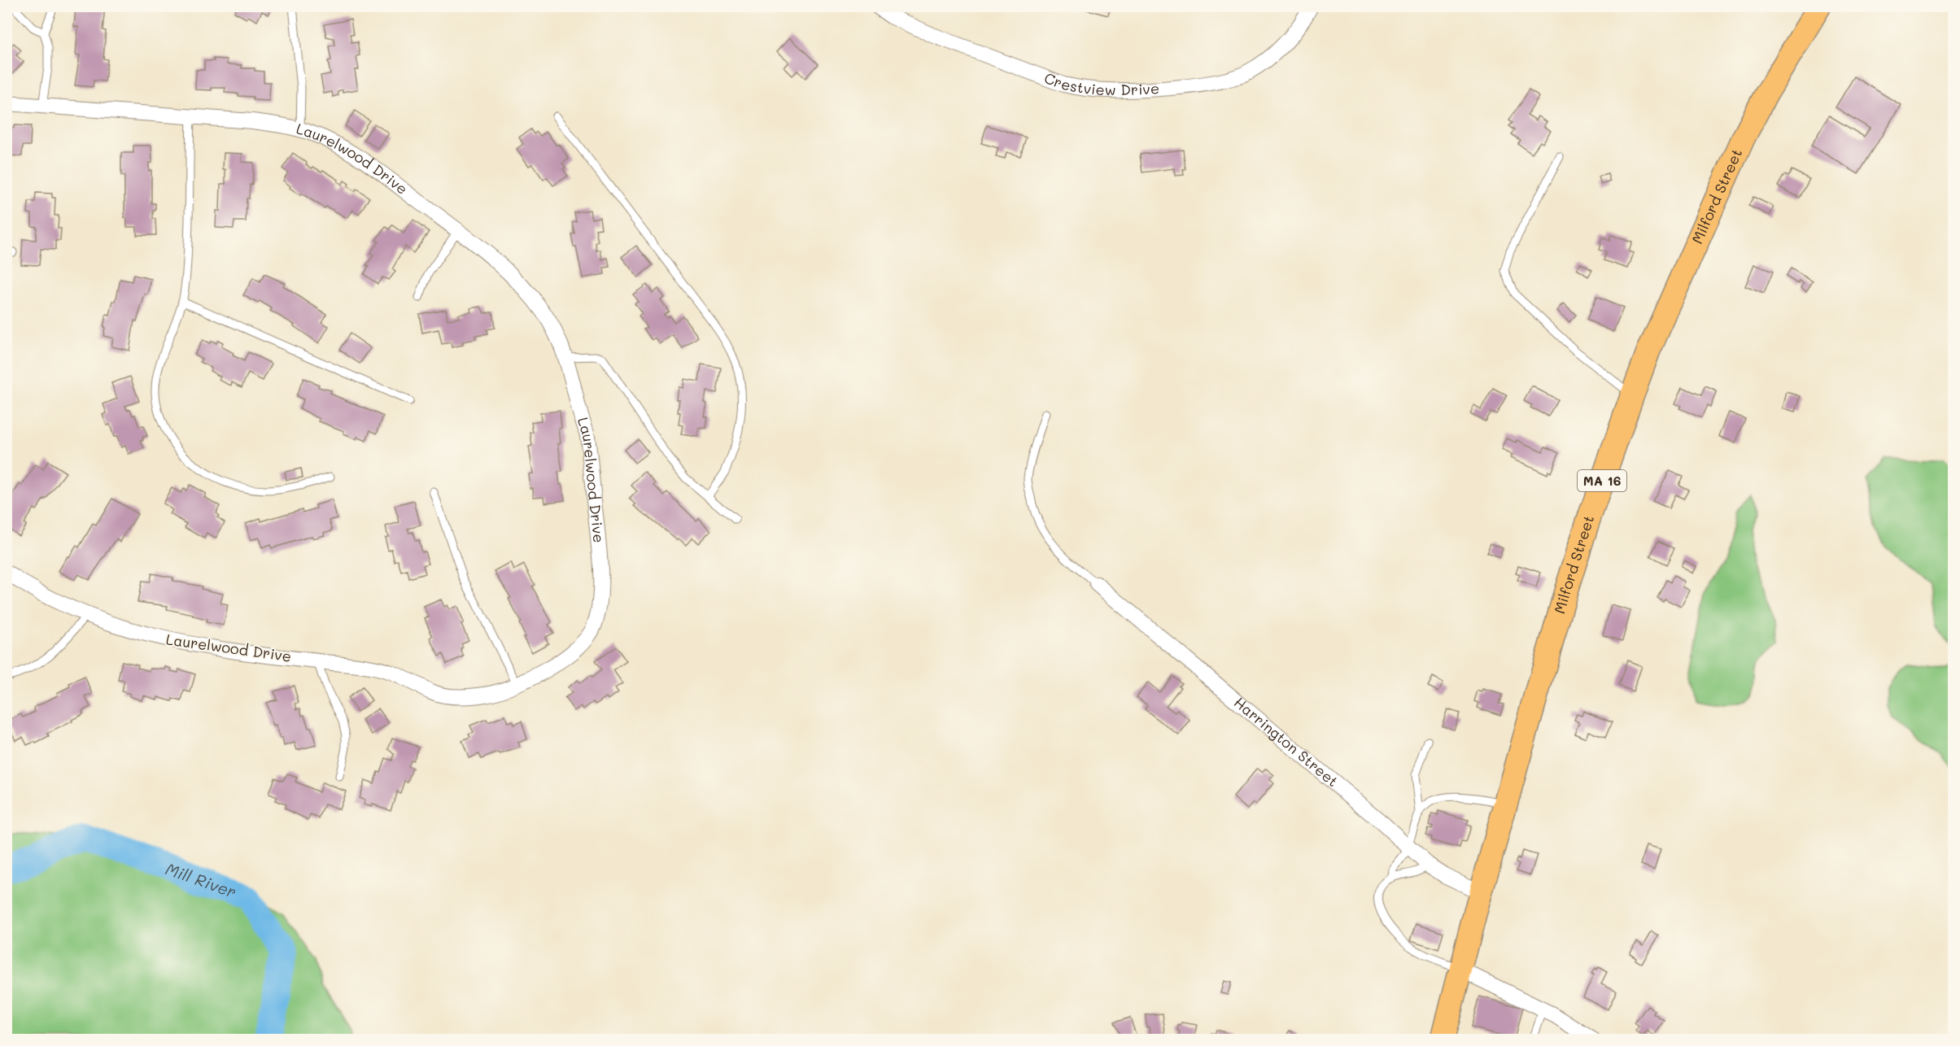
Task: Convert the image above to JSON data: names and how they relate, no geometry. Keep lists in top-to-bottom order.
{
  "streets": {
    "main road": ["Milford Street", "MA 16"],
    "street": ["Crestview Drive", "Laurelwood Drive", "Harrington Street"]
  },
  "crossings": [
    ["Milford Street", "MA 16"],
    ["Milford Street", "Harrington Street"]
  ],
  "water": ["Mill River"]
}
